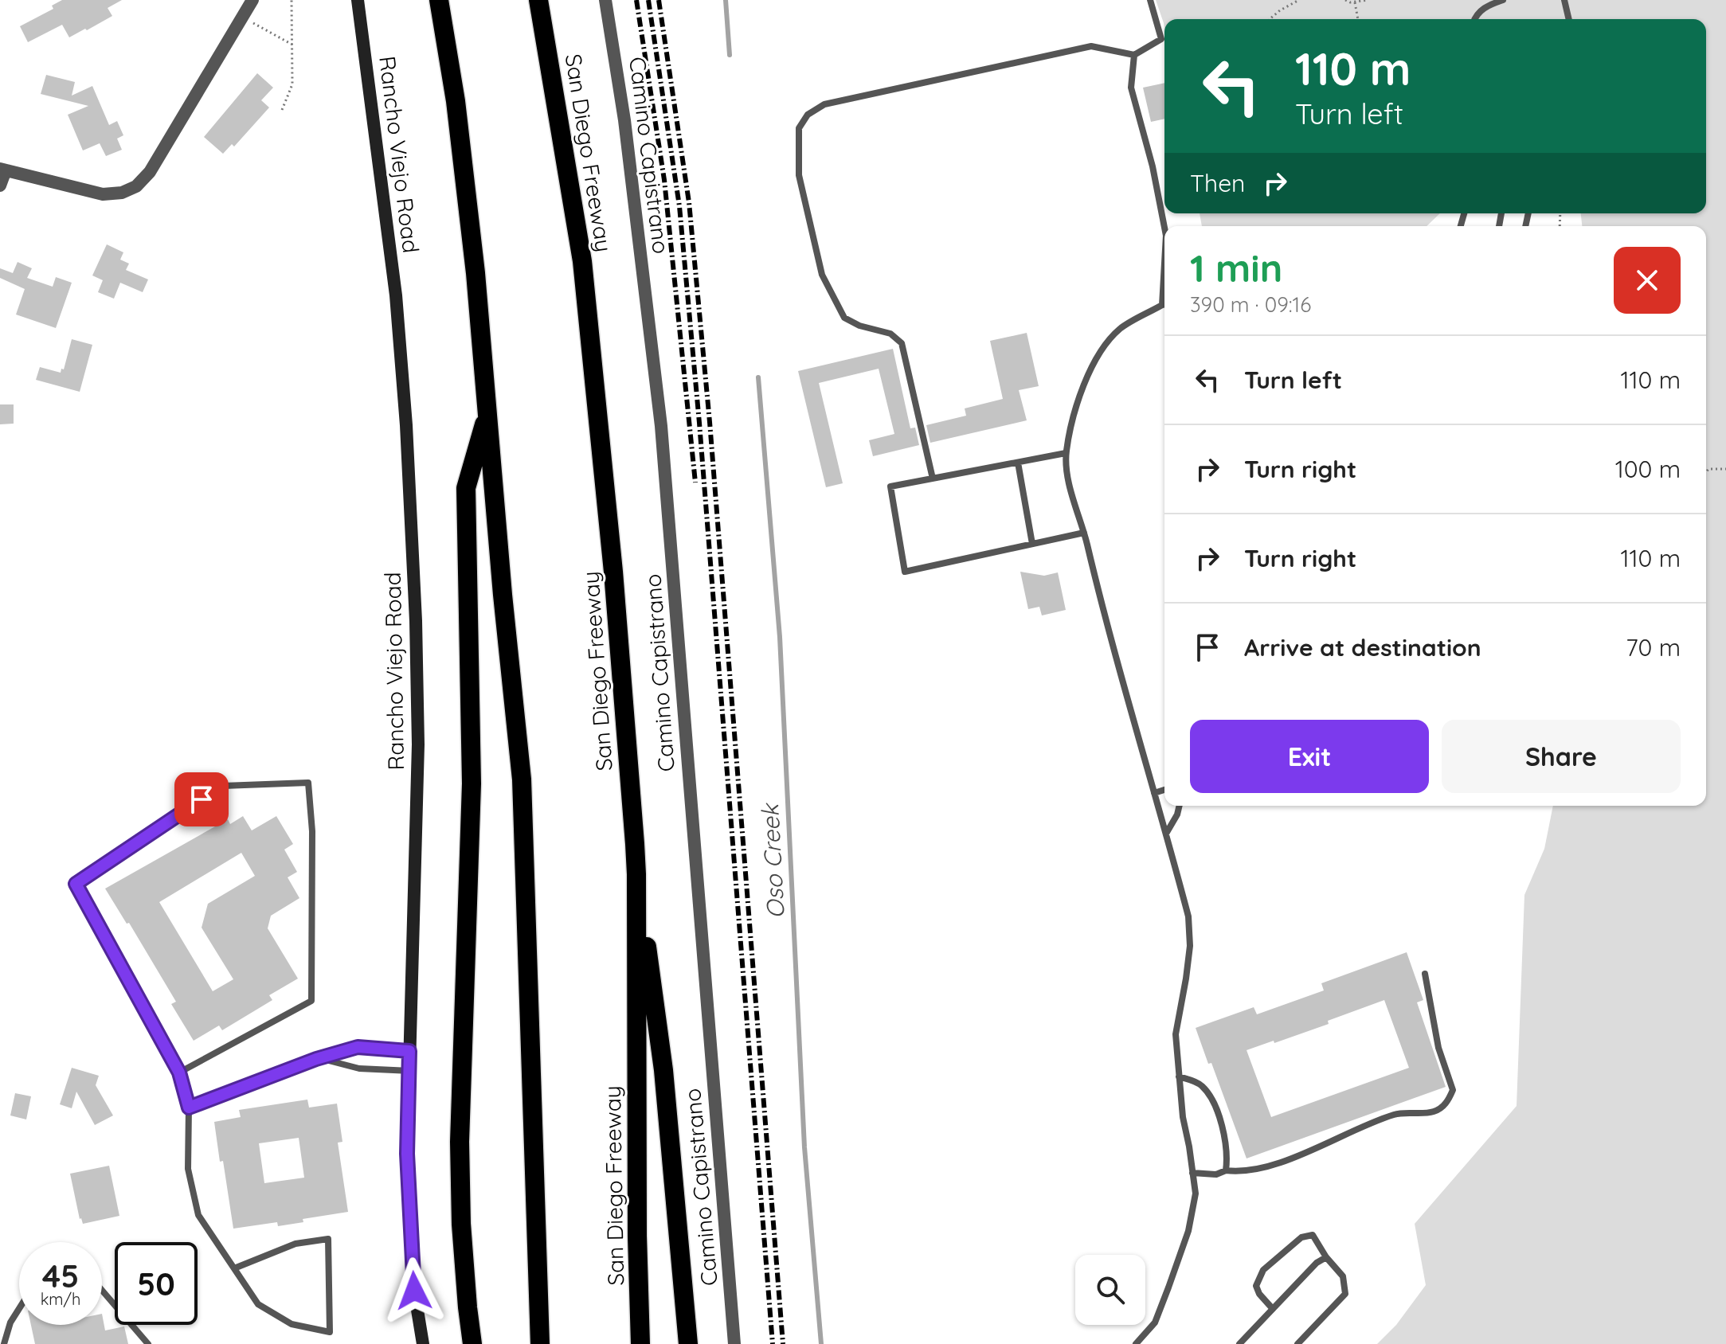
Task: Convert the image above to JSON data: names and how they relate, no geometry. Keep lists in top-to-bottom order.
{
  "streets": {
    "highway": ["San Diego Freeway"],
    "main road": ["Rancho Viejo Road"],
    "street": ["Camino Capistrano"]
  },
  "water": ["Oso Creek"],
  "page": {
    "turn": ["110 m", "Turn left"],
    "then": "Then",
    "heading": ["1 min", "390 m · 09:16"],
    "list": [
      {
        "name": "Turn left",
        "value": "110 m"
      },
      {
        "name": "Turn right",
        "value": "100 m"
      },
      {
        "name": "Turn right",
        "value": "110 m"
      },
      {
        "name": "Arrive at destination",
        "value": "70 m"
      }
    ],
    "buttons": ["Exit", "Share"],
    "speed": "45 km/h",
    "limit": "50"
  }
}
